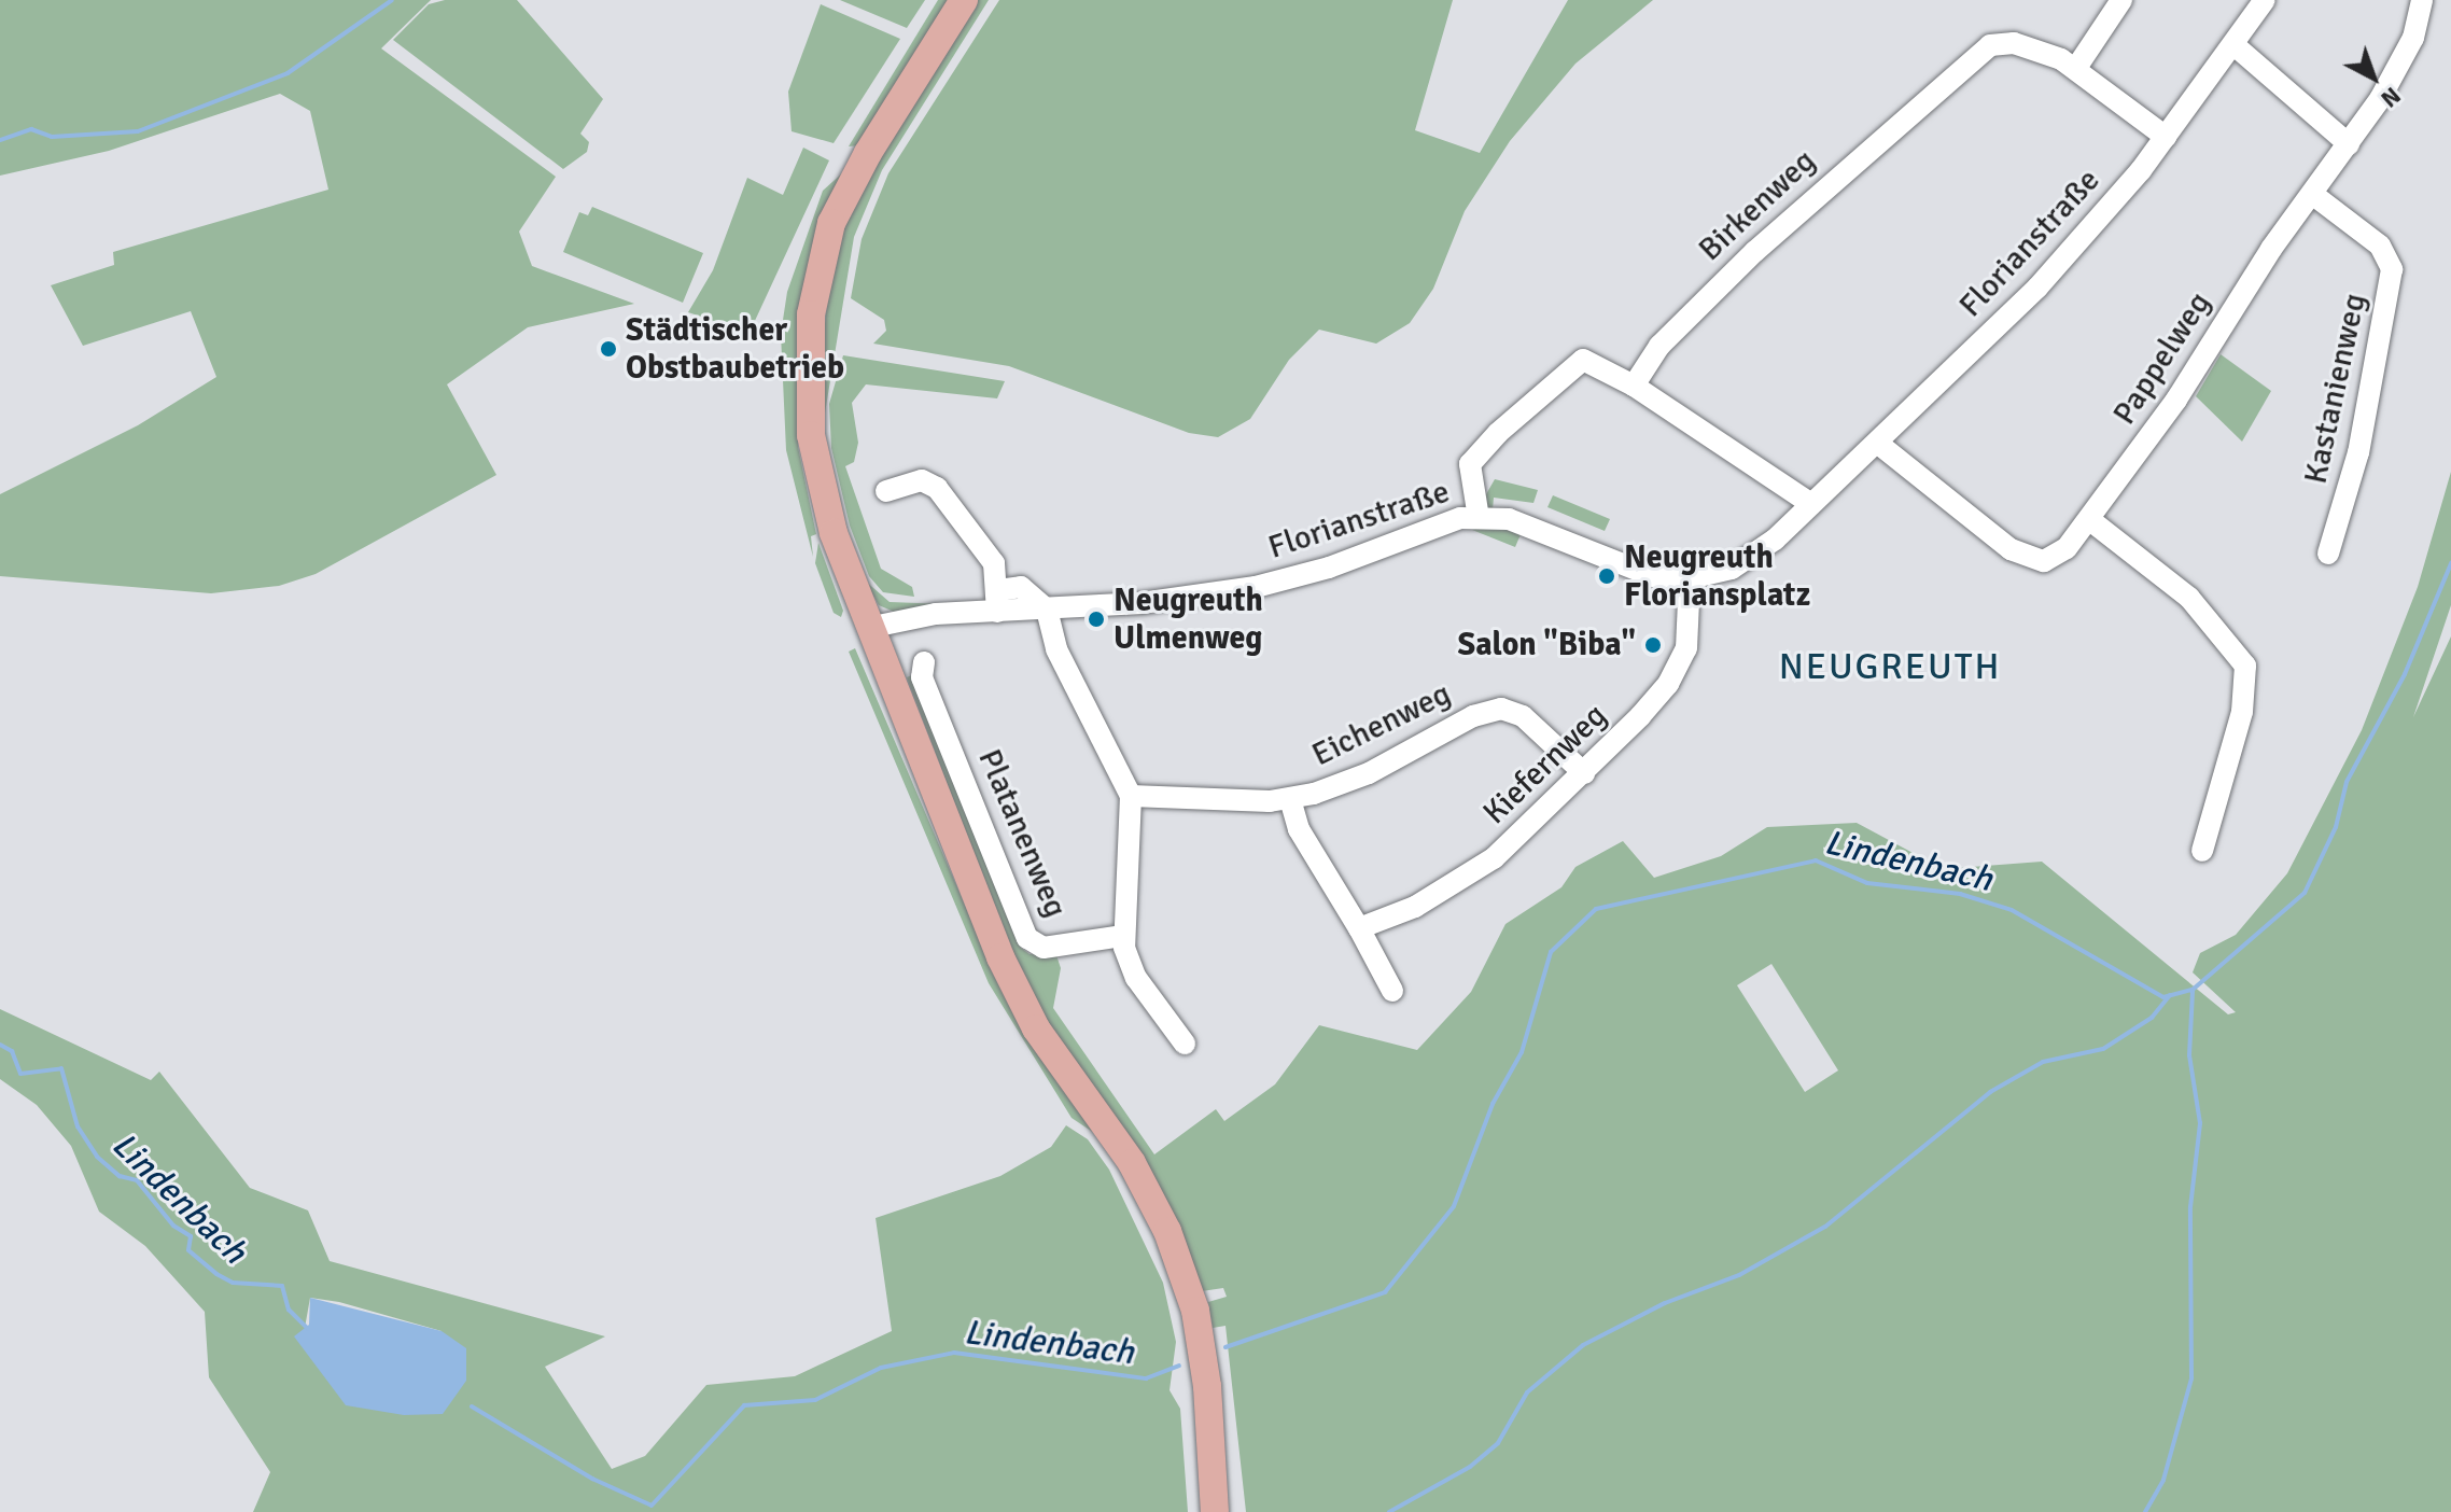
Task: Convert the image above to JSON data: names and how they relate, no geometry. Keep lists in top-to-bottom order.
{
  "streets": {
    "street": [
      "Birkenweg",
      "Florianstraße",
      "Pappelweg",
      "Kastanienweg",
      "Eichenweg",
      "Kiefernweg",
      "Platanenweg"
    ]
  },
  "crossings": [
    ["Birkenweg", "Florianstraße"],
    ["Florianstraße", "Pappelweg"],
    ["Florianstraße", "Kiefernweg"],
    ["Pappelweg", "Kastanienweg"],
    ["Eichenweg", "Kiefernweg"]
  ],
  "districts": ["NEUGREUTH"],
  "water": ["Lindenbach"],
  "places": [
    "Städtischer Obstbaubetrieb",
    "Neugreuth Floriansplatz",
    "Neugreuth Ulmenweg",
    "Salon \"Biba\""
  ],
  "north": "bottom right"
}
